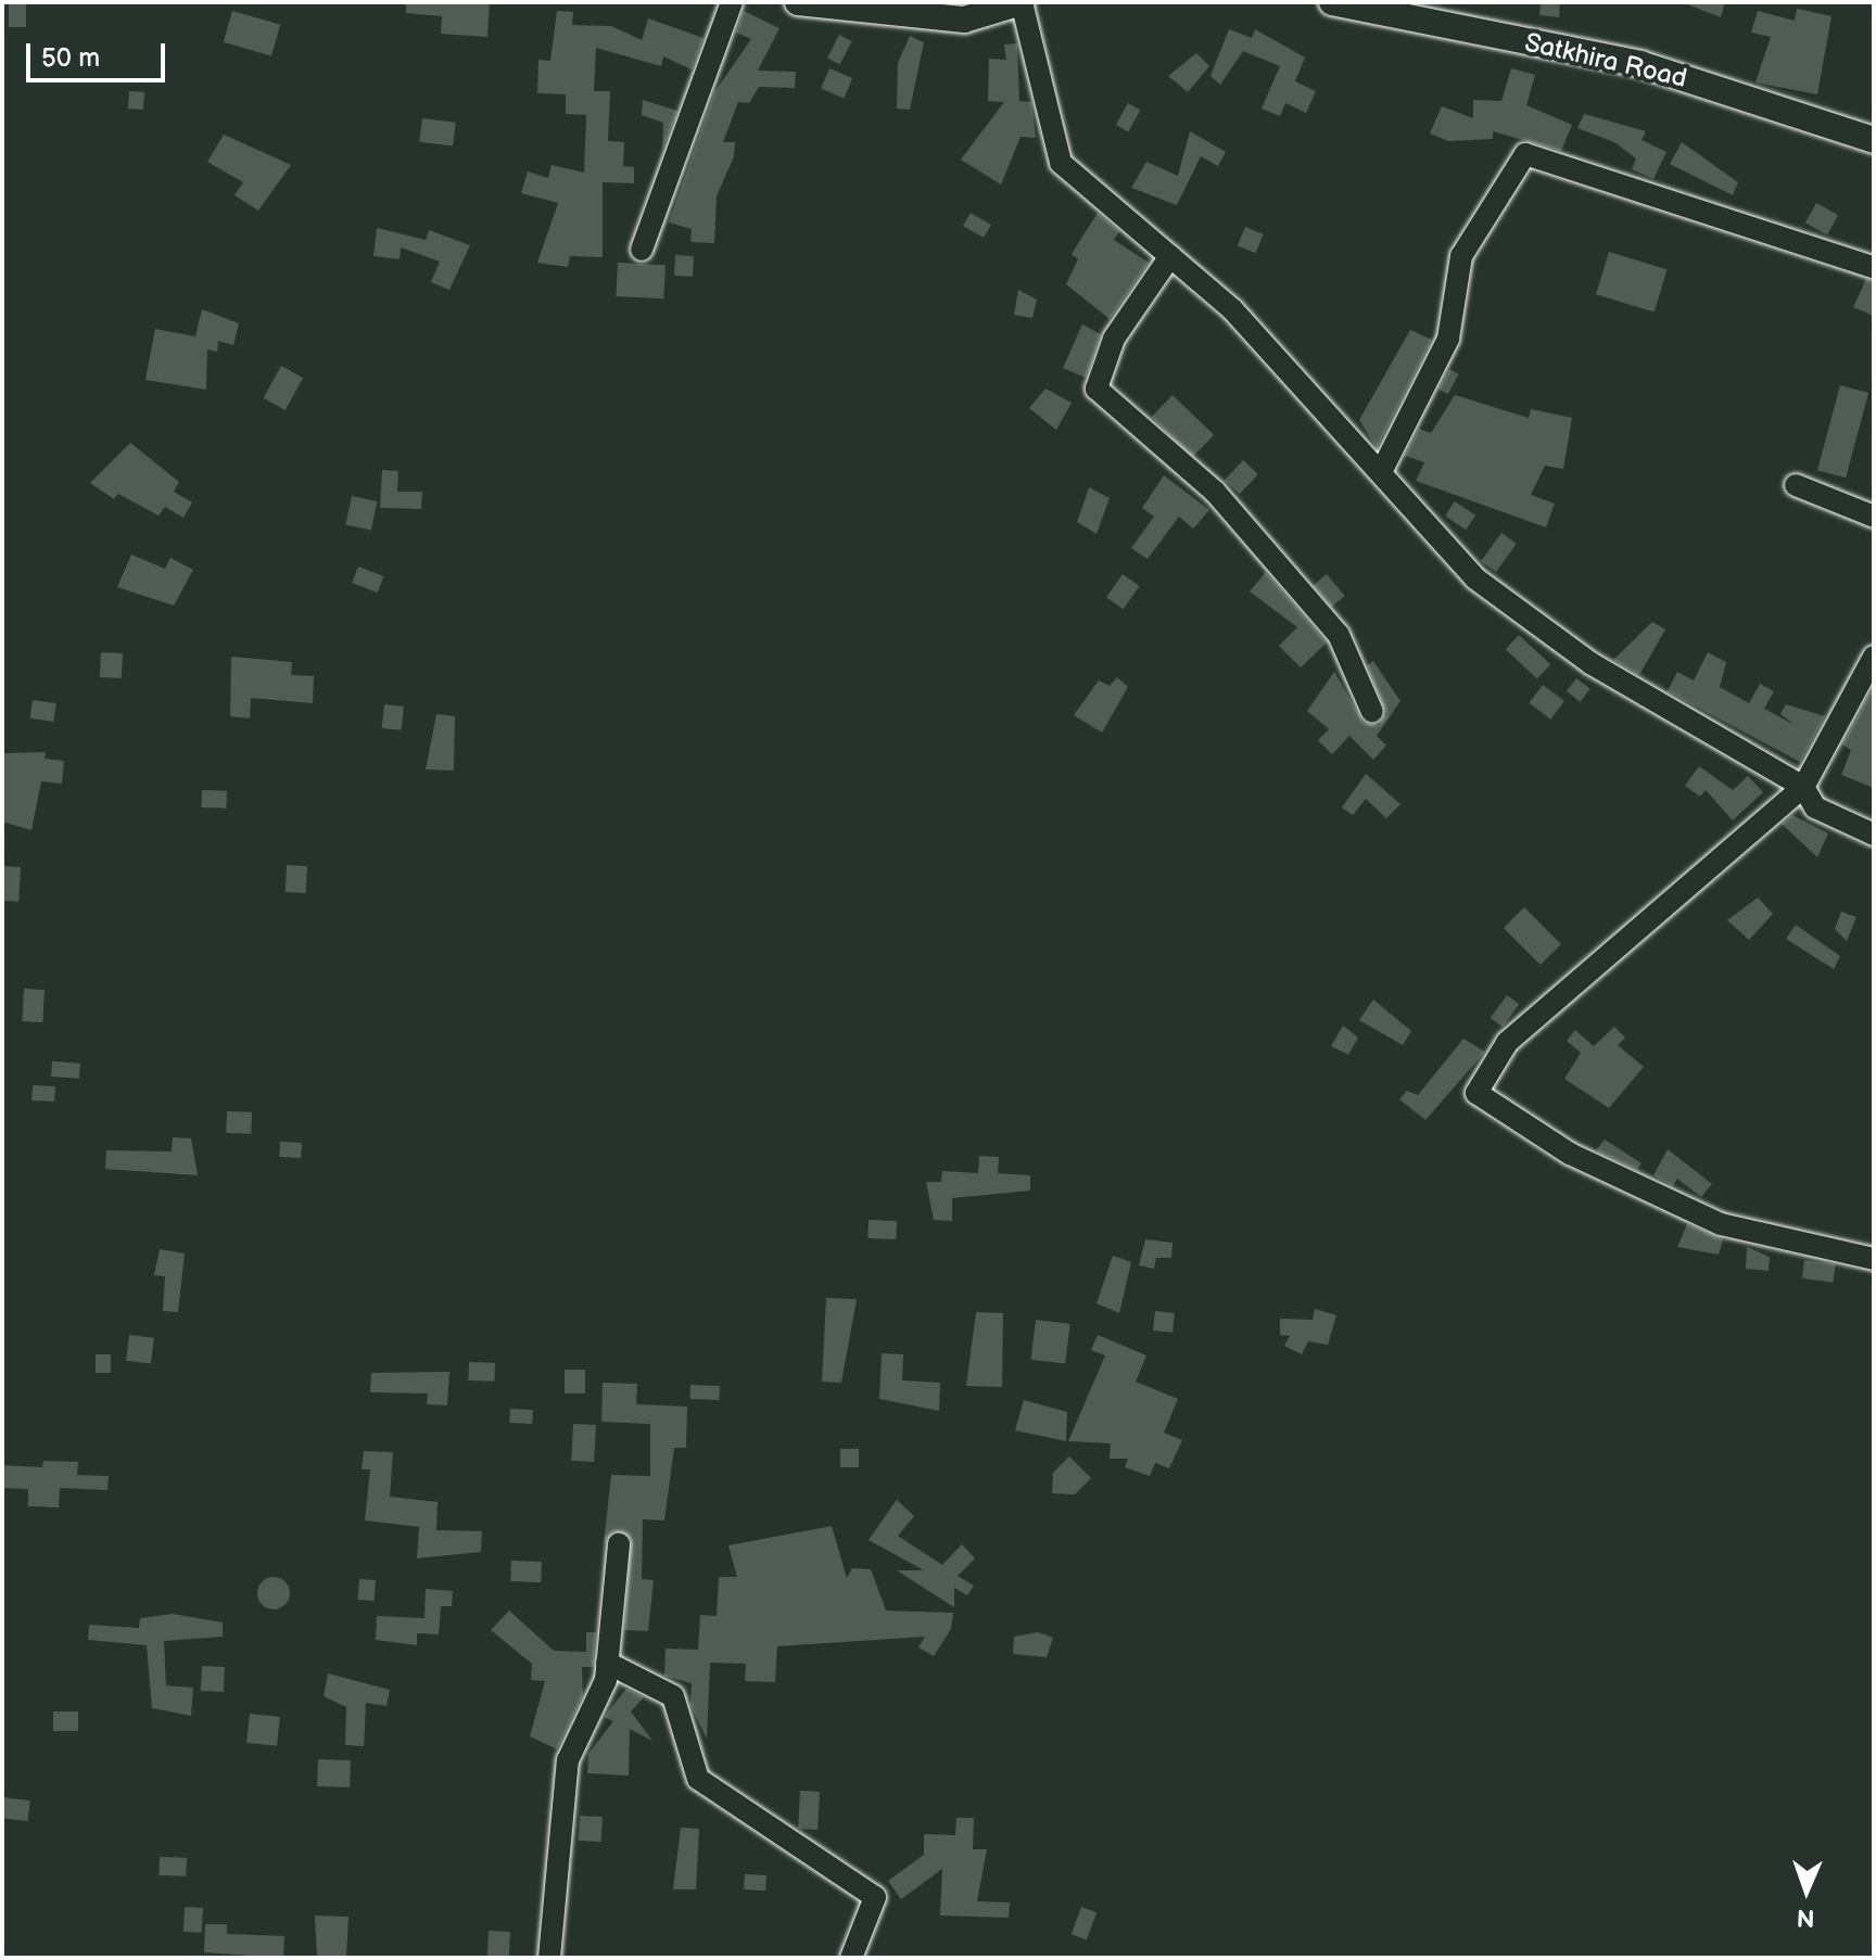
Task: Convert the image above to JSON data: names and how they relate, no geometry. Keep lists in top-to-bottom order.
{
  "streets": {
    "main road": ["Satkhira Road"]
  },
  "scale_bar": "50 m",
  "north": "bottom"
}
